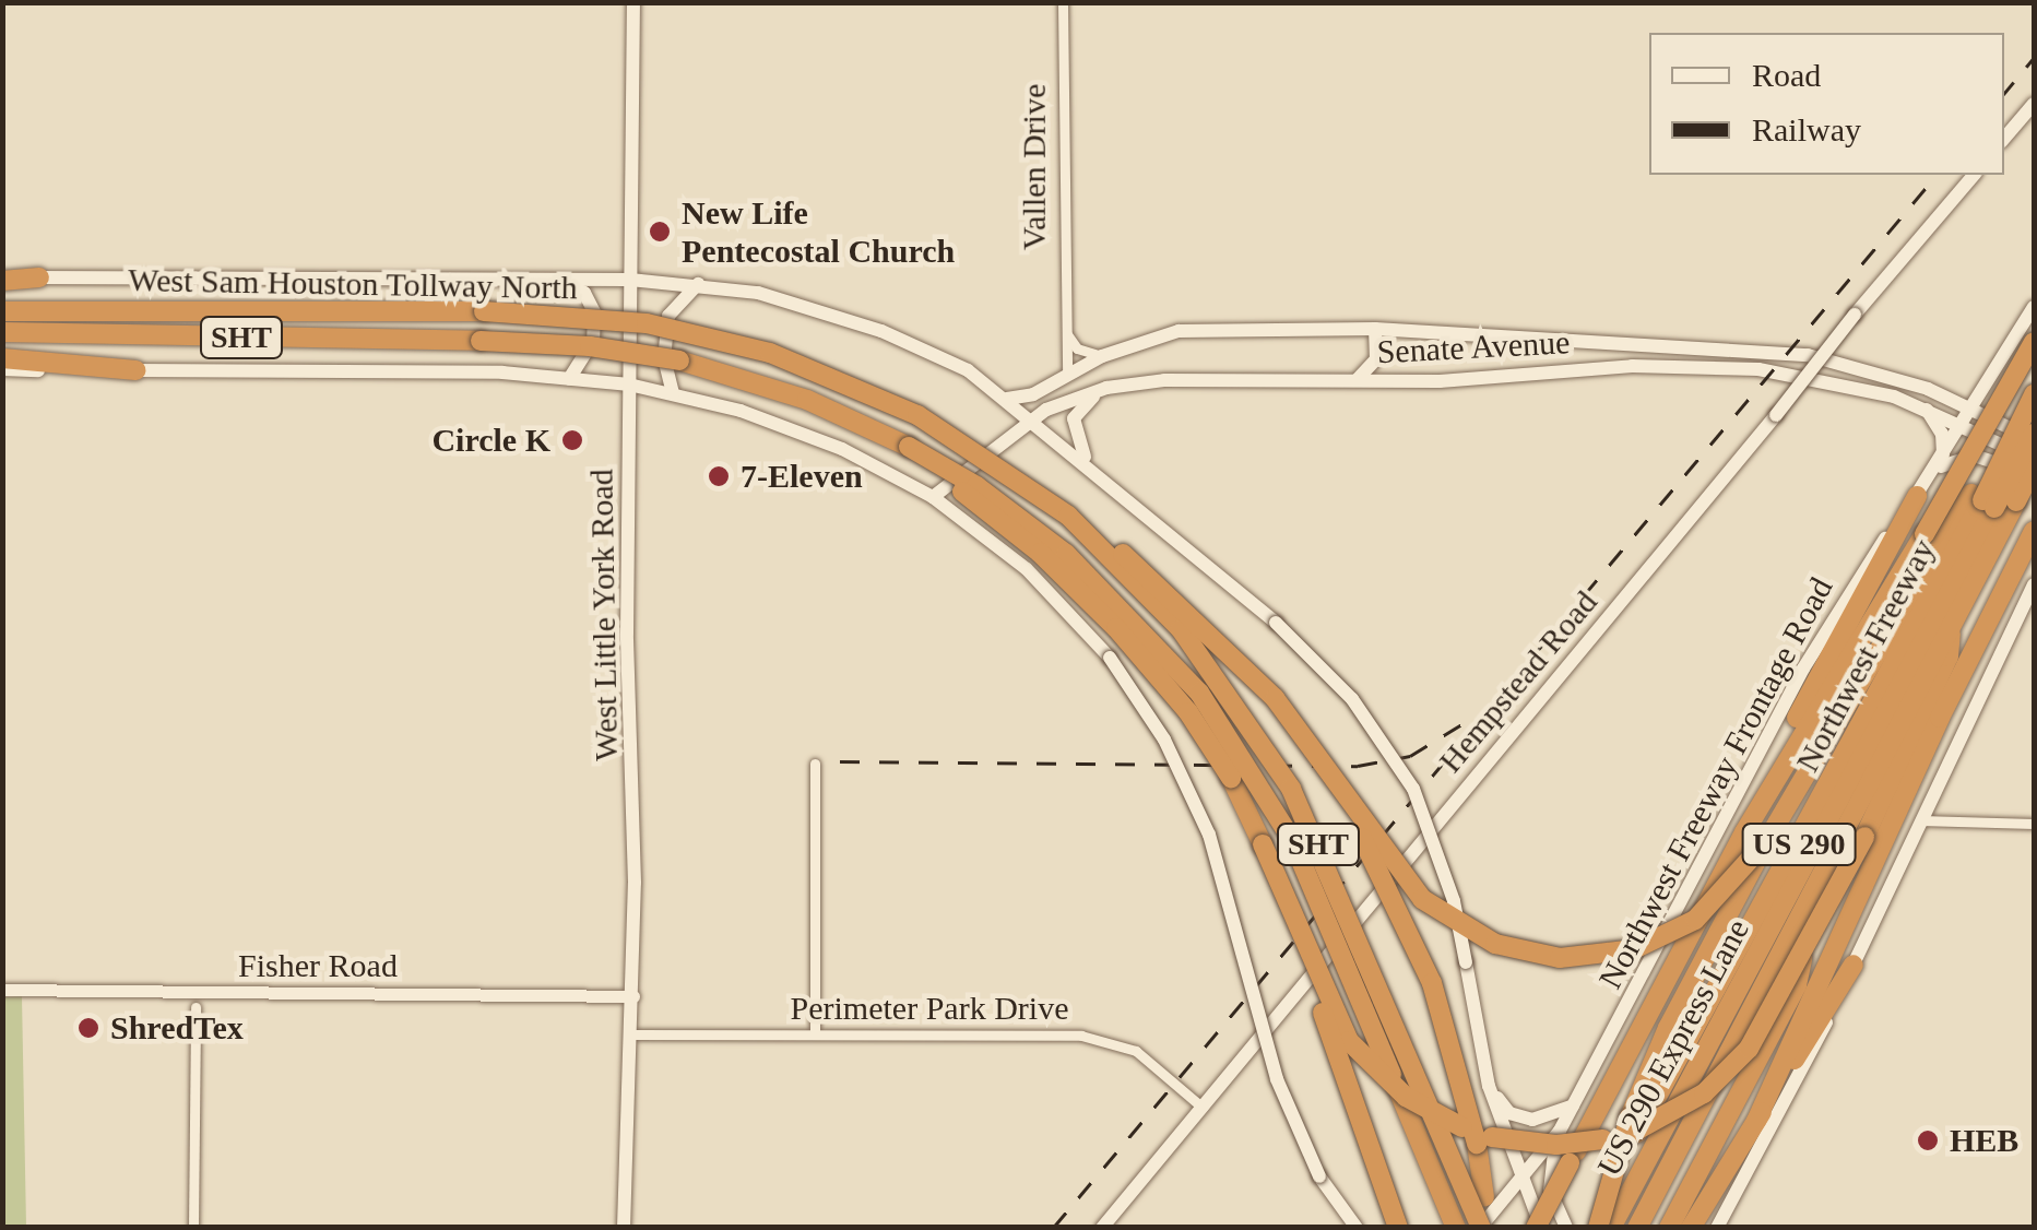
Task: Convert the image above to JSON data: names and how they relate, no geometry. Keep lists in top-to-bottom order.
{
  "streets": {
    "highway": [
      "West Sam Houston Tollway North",
      "SHT",
      "Northwest Freeway",
      "US 290",
      "US 290 Express Lane"
    ],
    "main road": [
      "Senate Avenue",
      "West Little York Road",
      "Hempstead Road",
      "Northwest Freeway Frontage Road"
    ],
    "street": ["Vallen Drive", "Fisher Road", "Perimeter Park Drive"]
  },
  "crossings": [
    ["Vallen Drive", "Senate Avenue"],
    ["West Sam Houston Tollway North", "Northwest Freeway Frontage Road"],
    ["Senate Avenue", "Northwest Freeway"],
    ["Senate Avenue", "Northwest Freeway Frontage Road"],
    ["Senate Avenue", "US 290 Express Lane"],
    ["West Little York Road", "Fisher Road"],
    ["West Little York Road", "Perimeter Park Drive"],
    ["Northwest Freeway", "US 290 Express Lane"],
    ["Hempstead Road", "Perimeter Park Drive"]
  ],
  "places": [
    "New Life Pentecostal Church",
    "Circle K",
    "7-Eleven",
    "ShredTex",
    "HEB"
  ],
  "legend": ["Road", "Railway"]
}
